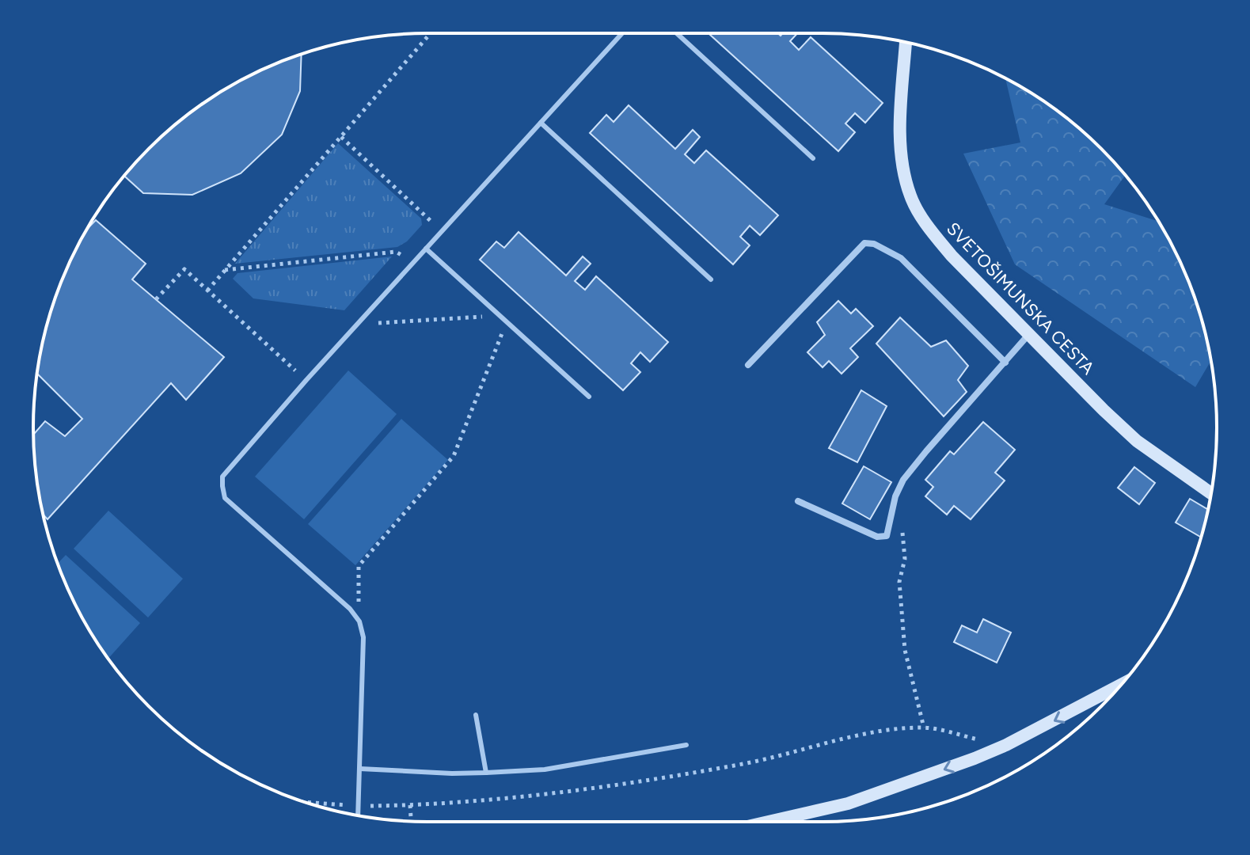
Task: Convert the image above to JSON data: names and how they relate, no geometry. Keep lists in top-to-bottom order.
{
  "streets": {
    "street": ["SVETOŠIMUNSKA CESTA"]
  }
}
